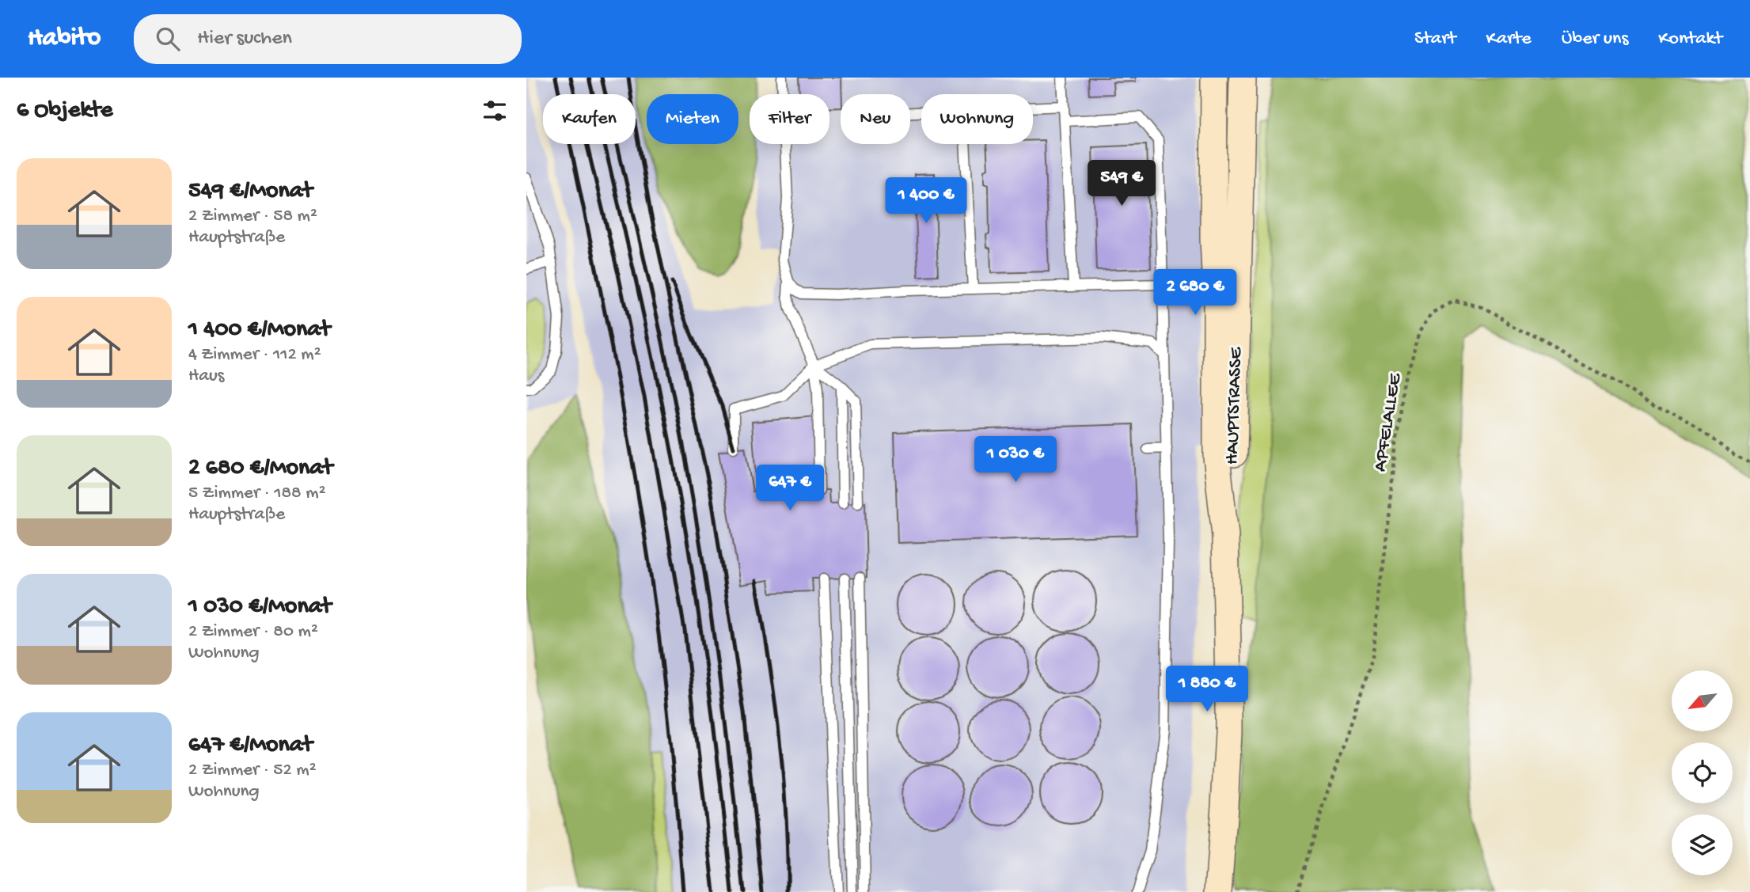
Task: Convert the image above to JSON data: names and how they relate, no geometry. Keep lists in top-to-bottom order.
{
  "streets": {
    "main road": ["HAUPTSTRASSE"],
    "path": ["APFELALLEE"]
  },
  "north": "bottom left",
  "page": {
    "header": "Habito",
    "search": "Hier suchen",
    "nav": [
      "Start",
      "Karte",
      "Über uns",
      "Kontakt"
    ],
    "heading": "6 Objekte",
    "chip": [
      "Kaufen",
      "Mieten",
      "Filter",
      "Neu",
      "Wohnung"
    ],
    "list": [
      {
        "name": "549 €/Monat",
        "note": "2 Zimmer · 58 m² · Hauptstraße"
      },
      {
        "name": "1 400 €/Monat",
        "note": "4 Zimmer · 112 m² · Haus"
      },
      {
        "name": "2 680 €/Monat",
        "note": "5 Zimmer · 188 m² · Hauptstraße"
      },
      {
        "name": "1 030 €/Monat",
        "note": "2 Zimmer · 80 m² · Wohnung"
      },
      {
        "name": "647 €/Monat",
        "note": "2 Zimmer · 52 m² · Wohnung"
      }
    ],
    "price": [
      "549 €",
      "1 400 €",
      "2 680 €",
      "1 030 €",
      "647 €",
      "1 880 €"
    ]
  }
}
